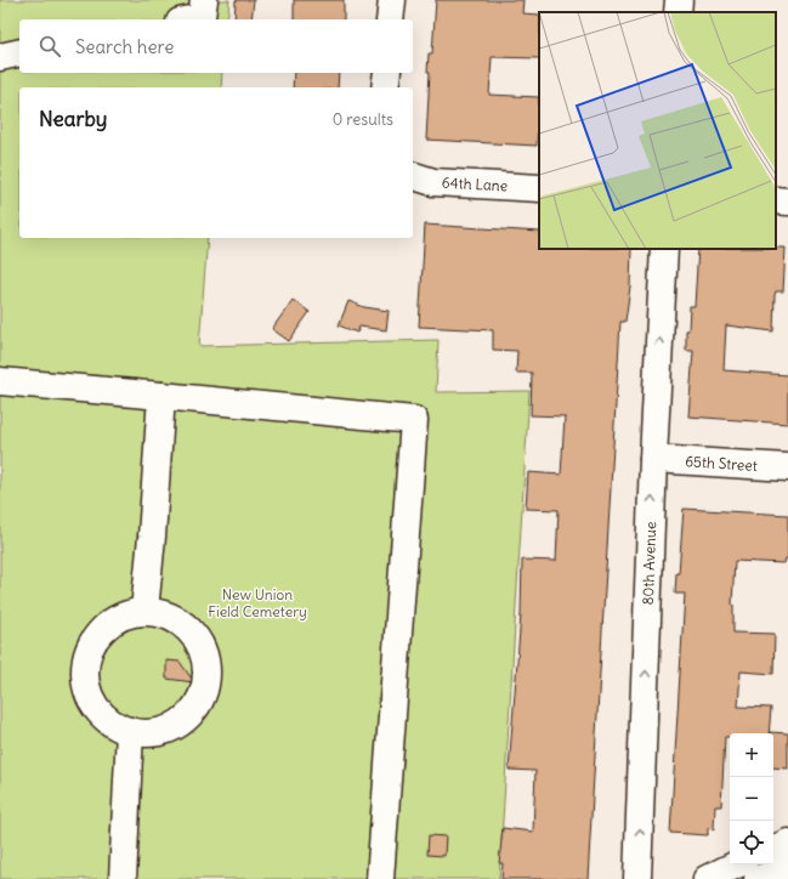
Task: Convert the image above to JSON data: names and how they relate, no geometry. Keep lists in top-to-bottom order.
{
  "streets": {
    "street": ["64th Lane", "65th Street", "80th Avenue"]
  },
  "crossings": [
    ["65th Street", "80th Avenue"]
  ],
  "one_way": ["80th Avenue"],
  "parks": ["New Union Field Cemetery"],
  "page": {
    "search": "Search here",
    "heading": ["Nearby", "0 results"],
    "map_buttons": ["+", "−"]
  }
}
